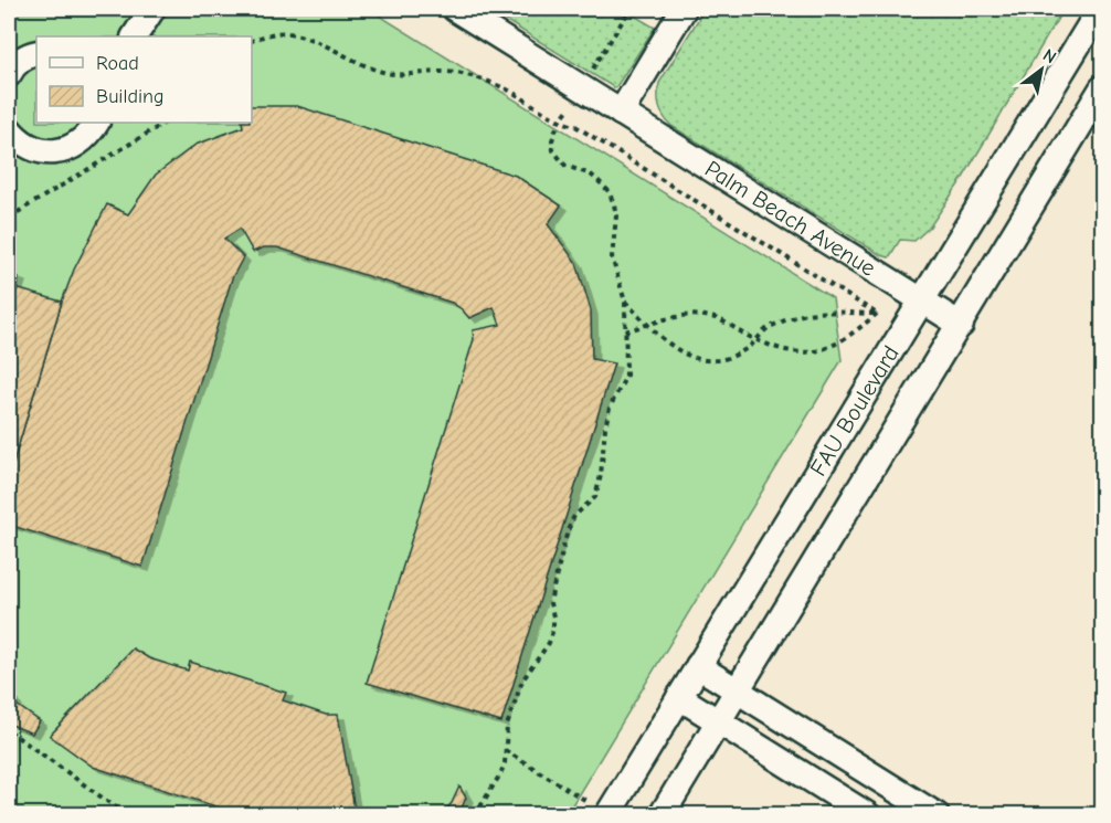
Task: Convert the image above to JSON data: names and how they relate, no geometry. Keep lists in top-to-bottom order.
{
  "streets": {
    "street": ["Palm Beach Avenue", "FAU Boulevard"]
  },
  "crossings": [
    ["Palm Beach Avenue", "FAU Boulevard"]
  ],
  "legend": ["Road", "Building"],
  "north": "top right"
}
